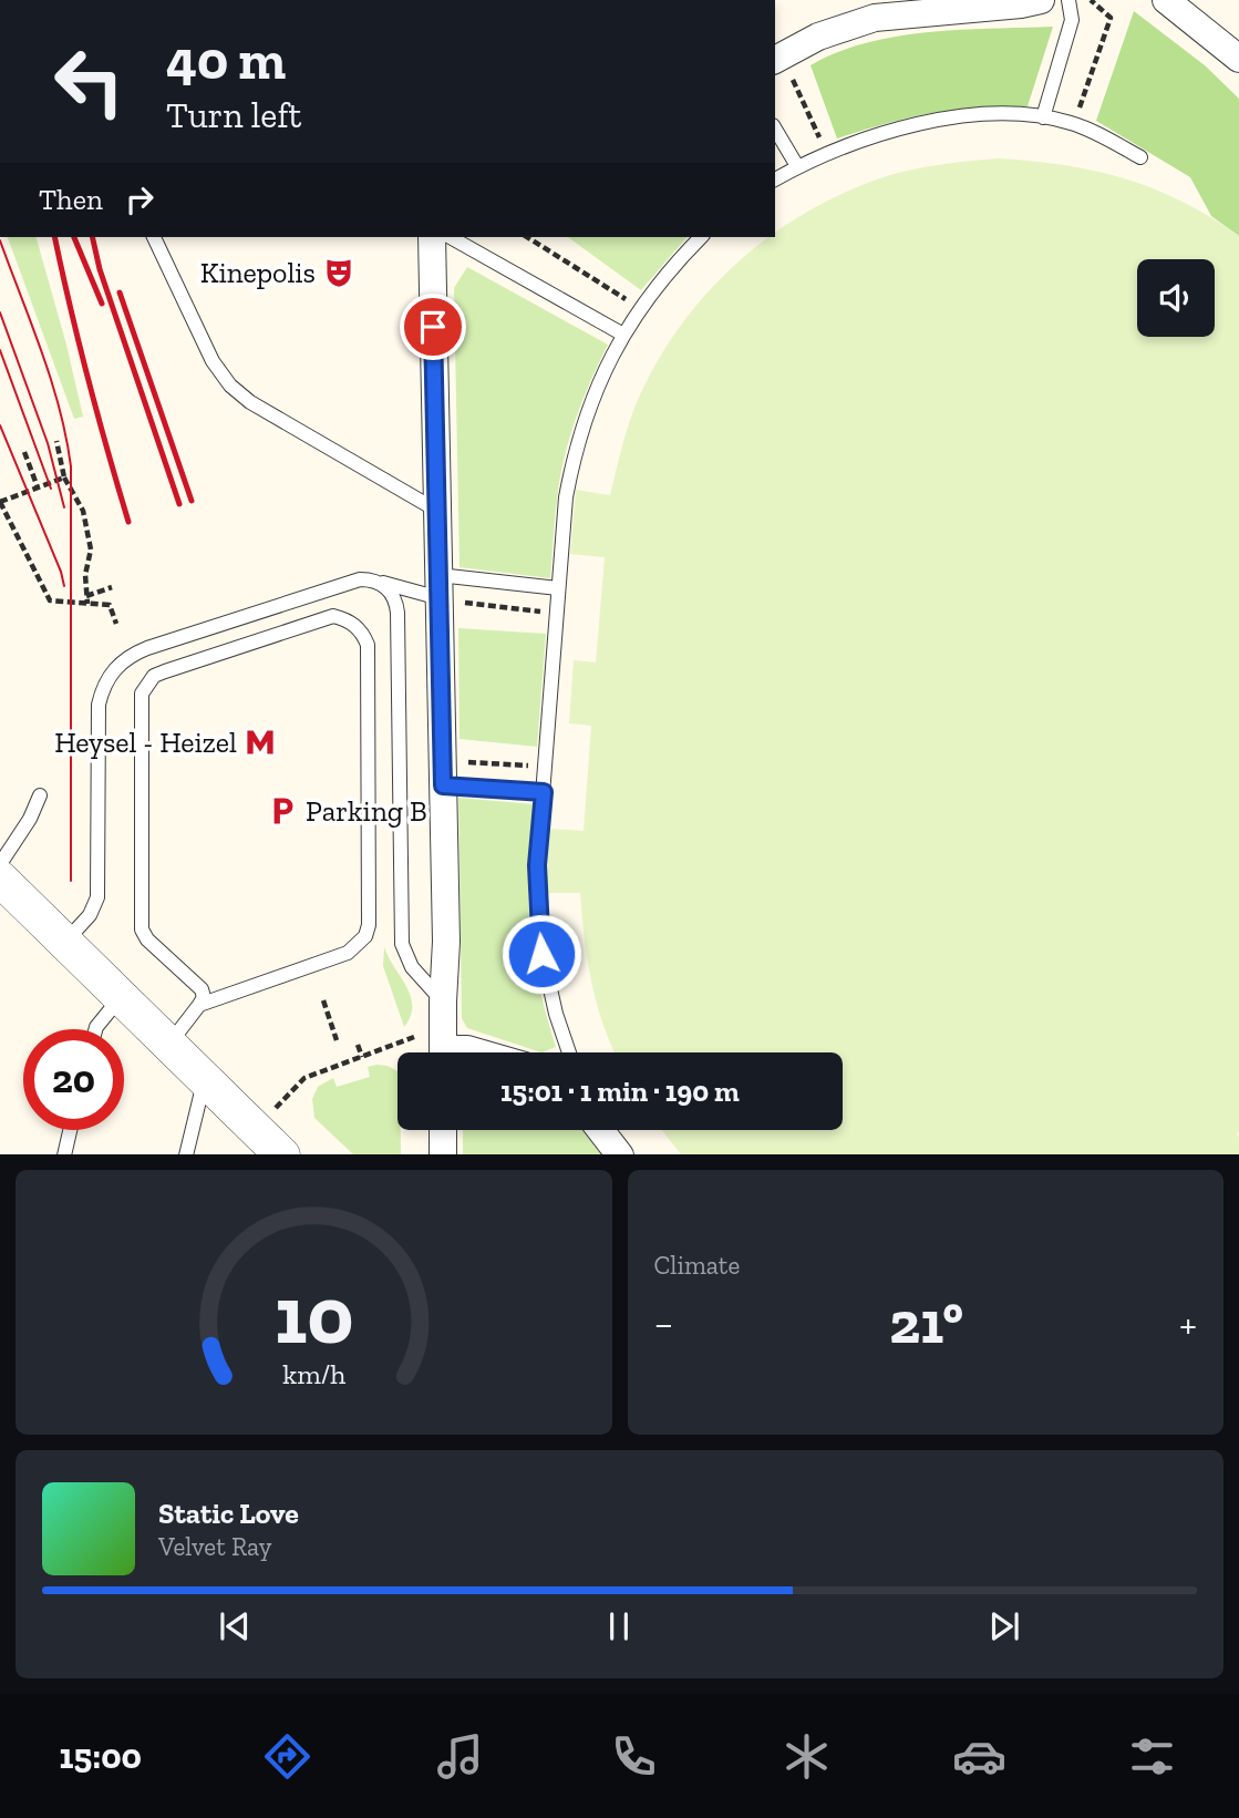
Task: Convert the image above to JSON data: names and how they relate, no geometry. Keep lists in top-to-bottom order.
{
  "places": {
    "theatre": ["Kinepolis"],
    "metro station": ["Heysel - Heizel"],
    "parking": ["Parking B"]
  },
  "page": {
    "turn": ["40 m", "Turn left"],
    "then": "Then",
    "limit": "20",
    "trip": "15:01 · 1 min · 190 m",
    "tile": "Climate",
    "heat": ["−", "21°", "+"],
    "song": ["Static Love", "Velvet Ray"],
    "tabs": "15:00",
    "gauge": ["10", "km/h"]
  }
}
